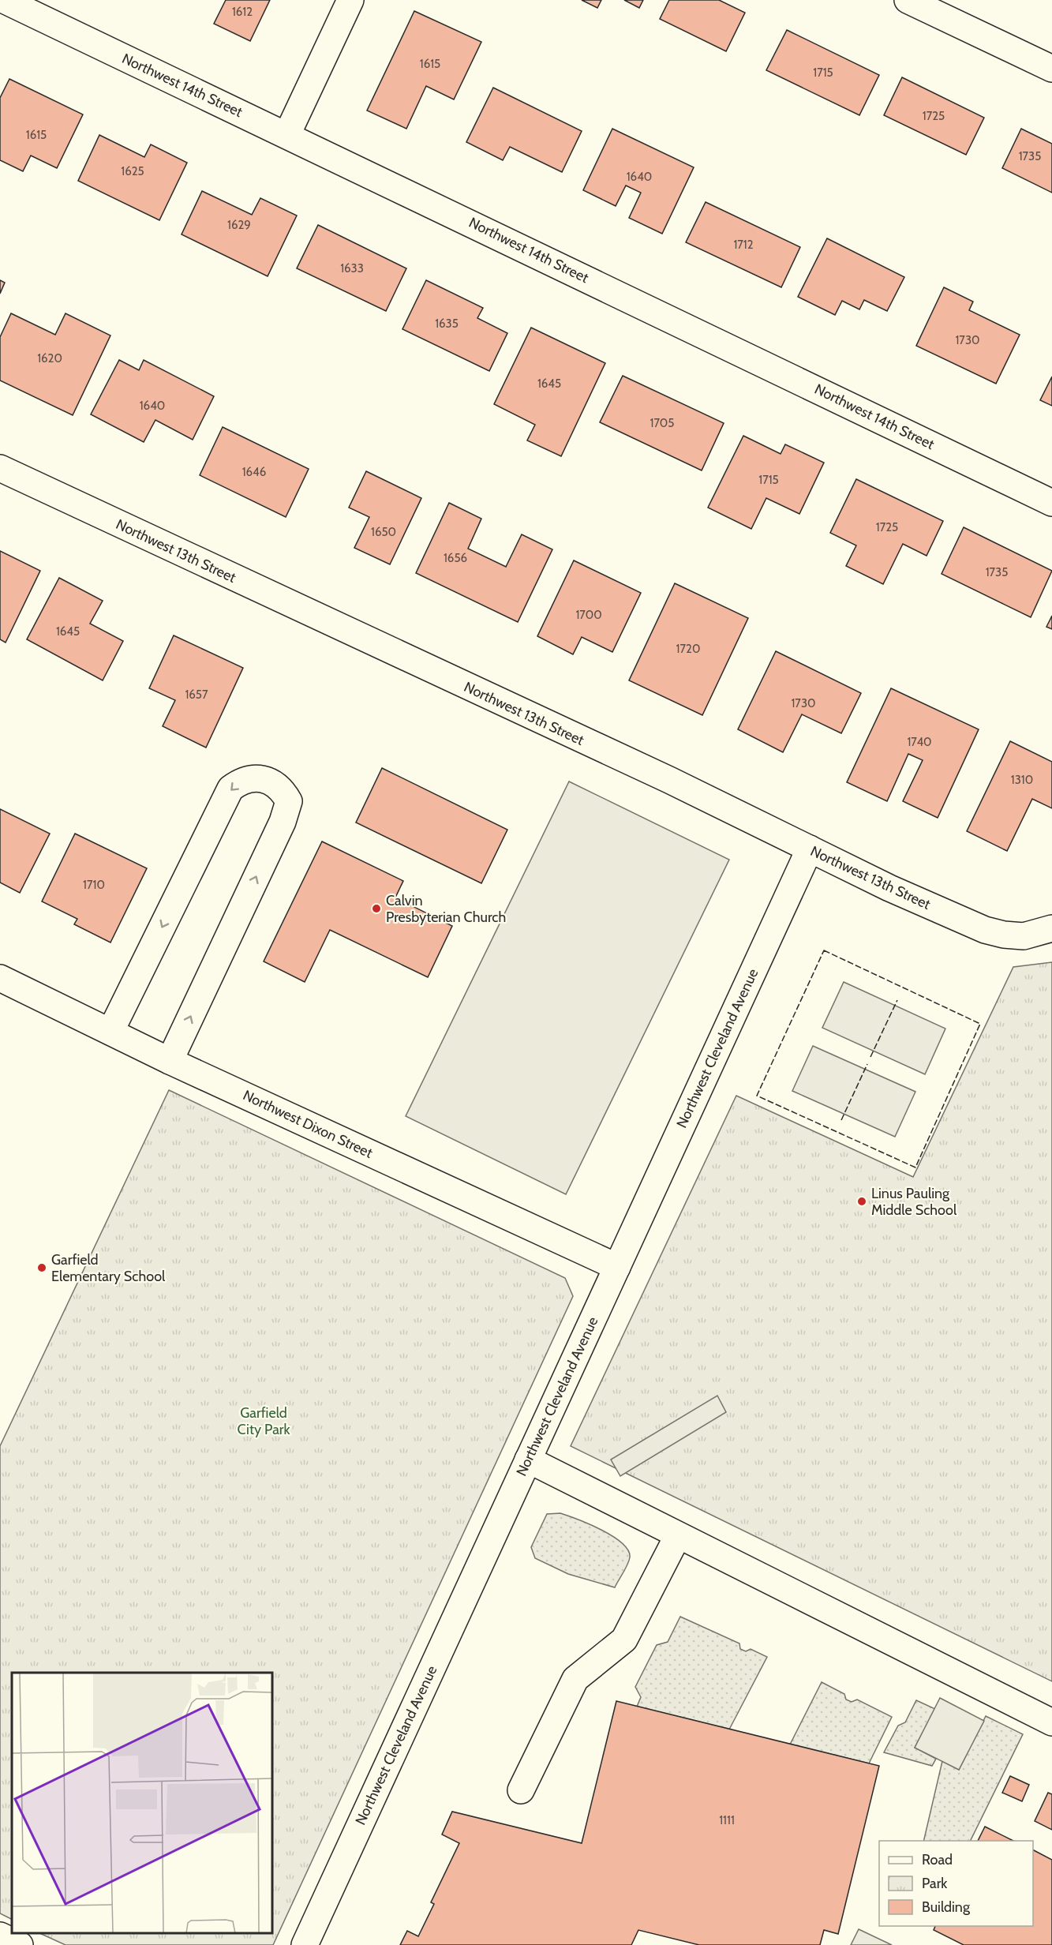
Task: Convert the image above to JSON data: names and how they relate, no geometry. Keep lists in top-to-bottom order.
{
  "streets": {
    "street": [
      "Northwest 14th Street",
      "Northwest 13th Street",
      "Northwest Cleveland Avenue",
      "Northwest Dixon Street"
    ]
  },
  "crossings": [
    ["Northwest 13th Street", "Northwest Cleveland Avenue"],
    ["Northwest Cleveland Avenue", "Northwest Dixon Street"]
  ],
  "parks": ["Garfield City Park"],
  "places": ["Calvin Presbyterian Church", "Linus Pauling Middle School", "Garfield Elementary School"],
  "house_numbers": [
    "1612",
    "1615",
    "1715",
    "1725",
    "1615",
    "1735",
    "1625",
    "1640",
    "1629",
    "1712",
    "1633",
    "1635",
    "1730",
    "1620",
    "1645",
    "1640",
    "1705",
    "1646",
    "1715",
    "1725",
    "1650",
    "1656",
    "1735",
    "1700",
    "1645",
    "1720",
    "1657",
    "1730",
    "1740",
    "1310",
    "1710",
    "1111"
  ],
  "legend": ["Road", "Park", "Building"]
}
